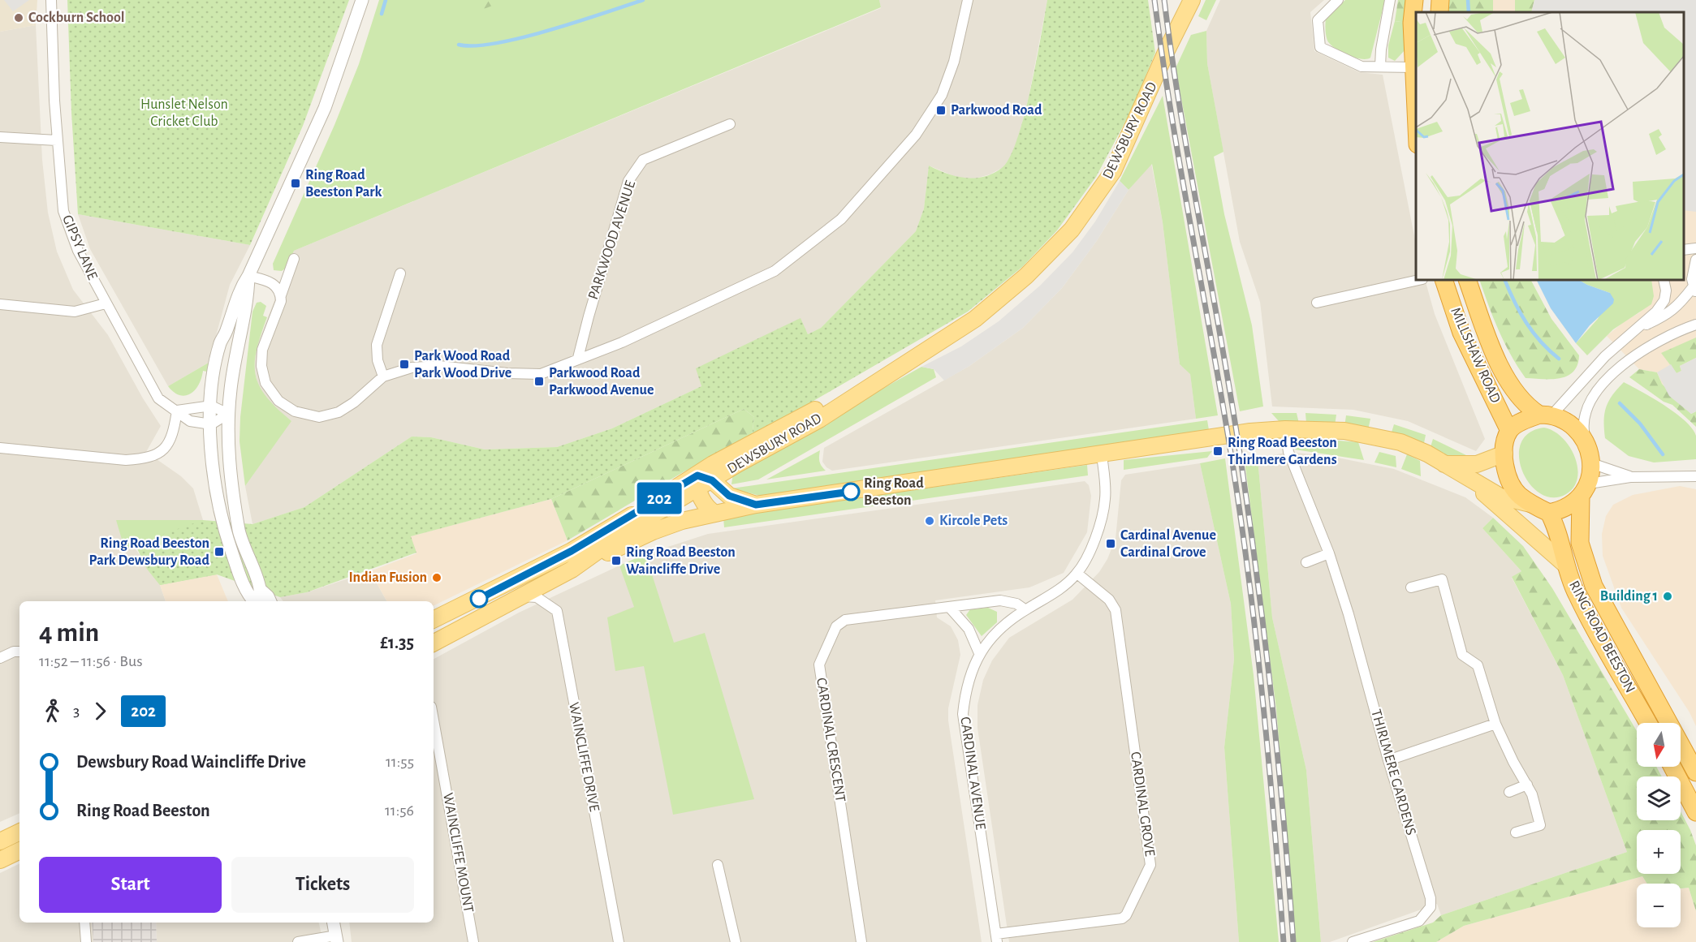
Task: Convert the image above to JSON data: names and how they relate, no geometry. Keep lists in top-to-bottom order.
{
  "streets": {
    "highway": ["MILLSHAW ROAD", "RING ROAD BEESTON"],
    "main road": ["DEWSBURY ROAD"],
    "street": [
      "PARKWOOD AVENUE",
      "GIPSY LANE",
      "CARDINAL CRESCENT",
      "WAINCLIFFE DRIVE",
      "THIRLMERE GARDENS",
      "CARDINAL AVENUE",
      "CARDINAL GROVE",
      "WAINCLIFFE MOUNT"
    ]
  },
  "crossings": [
    ["DEWSBURY ROAD", "WAINCLIFFE DRIVE"],
    ["MILLSHAW ROAD", "RING ROAD BEESTON"],
    ["CARDINAL CRESCENT", "CARDINAL AVENUE"],
    ["CARDINAL AVENUE", "CARDINAL GROVE"]
  ],
  "parks": ["Hunslet Nelson Cricket Club"],
  "places": {
    "other": [
      "Cockburn School",
      "Ring Road Beeston",
      "Kircole Pets",
      "Indian Fusion",
      "Building 1"
    ],
    "transit": [
      "Parkwood Road",
      "Ring Road Beeston Park",
      "Park Wood Road Park Wood Drive",
      "Parkwood Road Parkwood Avenue",
      "Ring Road Beeston Thirlmere Gardens",
      "Cardinal Avenue Cardinal Grove",
      "Ring Road Beeston Park Dewsbury Road",
      "Ring Road Beeston Waincliffe Drive"
    ]
  },
  "lines": ["bus line 202"],
  "north": "bottom",
  "page": {
    "on_map": "202",
    "heading": ["4 min", "11:52 – 11:56 · Bus", "£1.35"],
    "legs": ["3", "202"],
    "map_buttons": ["+", "−"],
    "list": [
      {
        "name": "Dewsbury Road Waincliffe Drive",
        "value": "11:55"
      },
      {
        "name": "Ring Road Beeston",
        "value": "11:56"
      }
    ],
    "buttons": ["Start", "Tickets"]
  }
}
